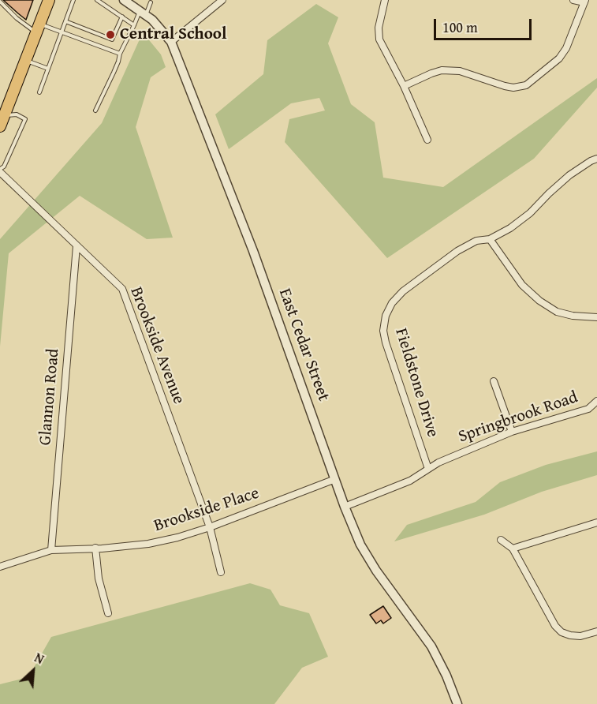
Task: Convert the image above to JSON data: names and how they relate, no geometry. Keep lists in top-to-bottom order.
{
  "streets": {
    "street": [
      "East Cedar Street",
      "Brookside Avenue",
      "Fieldstone Drive",
      "Glannon Road",
      "Springbrook Road",
      "Brookside Place"
    ]
  },
  "crossings": [
    ["East Cedar Street", "Springbrook Road"],
    ["East Cedar Street", "Brookside Place"],
    ["Brookside Avenue", "Glannon Road"],
    ["Brookside Avenue", "Brookside Place"],
    ["Fieldstone Drive", "Springbrook Road"],
    ["Glannon Road", "Brookside Place"]
  ],
  "places": ["Central School"],
  "scale_bar": "100 m",
  "north": "top right"
}
